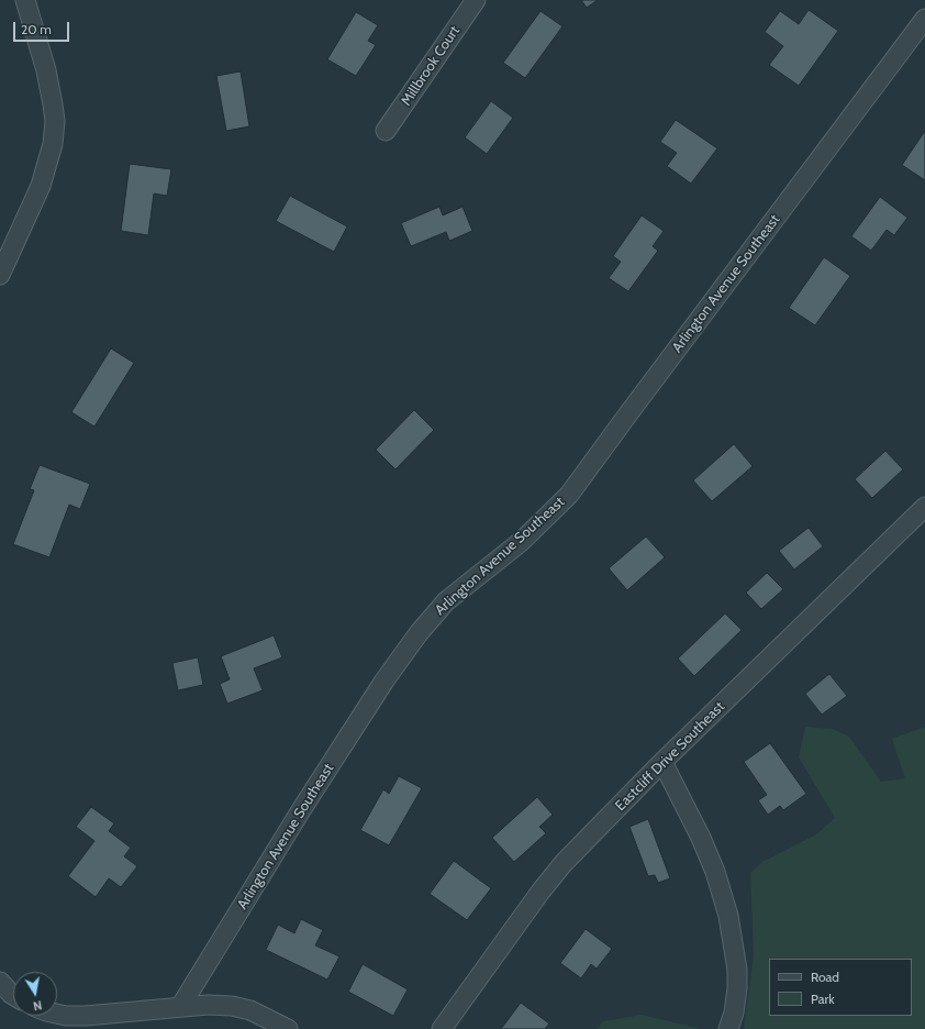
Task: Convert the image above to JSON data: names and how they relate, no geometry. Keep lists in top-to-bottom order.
{
  "streets": {
    "street": ["Millbrook Court", "Arlington Avenue Southeast", "Eastcliff Drive Southeast"]
  },
  "legend": ["Road", "Park"],
  "scale_bar": "20 m",
  "north": "bottom"
}
